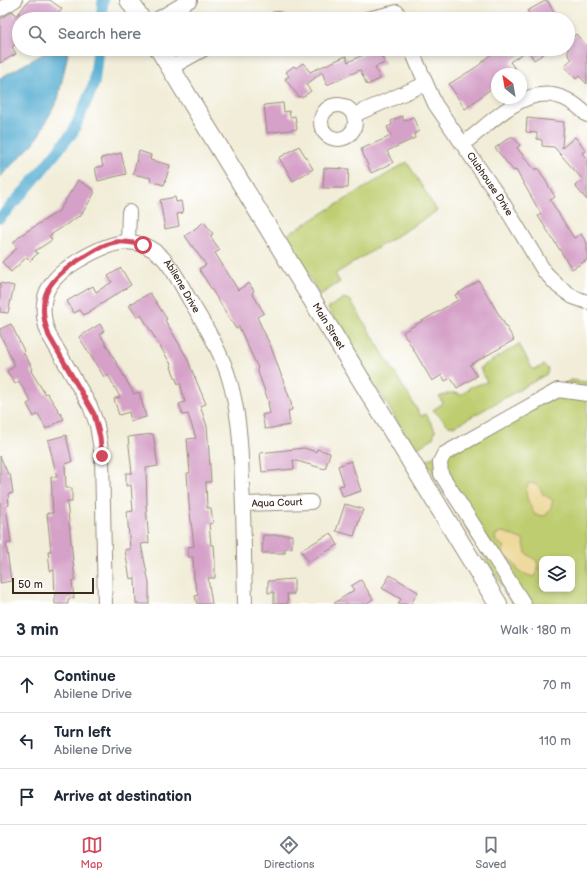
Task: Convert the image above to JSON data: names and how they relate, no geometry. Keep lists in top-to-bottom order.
{
  "streets": {
    "main road": ["Main Street"],
    "street": ["Clubhouse Drive", "Abilene Drive", "Aqua Court"]
  },
  "crossings": [
    ["Abilene Drive", "Aqua Court"]
  ],
  "scale_bar": "50 m",
  "north": "top left",
  "page": {
    "search": "Search here",
    "scale": "50 m",
    "heading": ["3 min", "Walk · 180 m"],
    "list": [
      ["Continue", "Abilene Drive", "70 m"],
      ["Turn left", "Abilene Drive", "110 m"],
      "Arrive at destination"
    ],
    "nav": ["Map", "Directions", "Saved"]
  }
}
